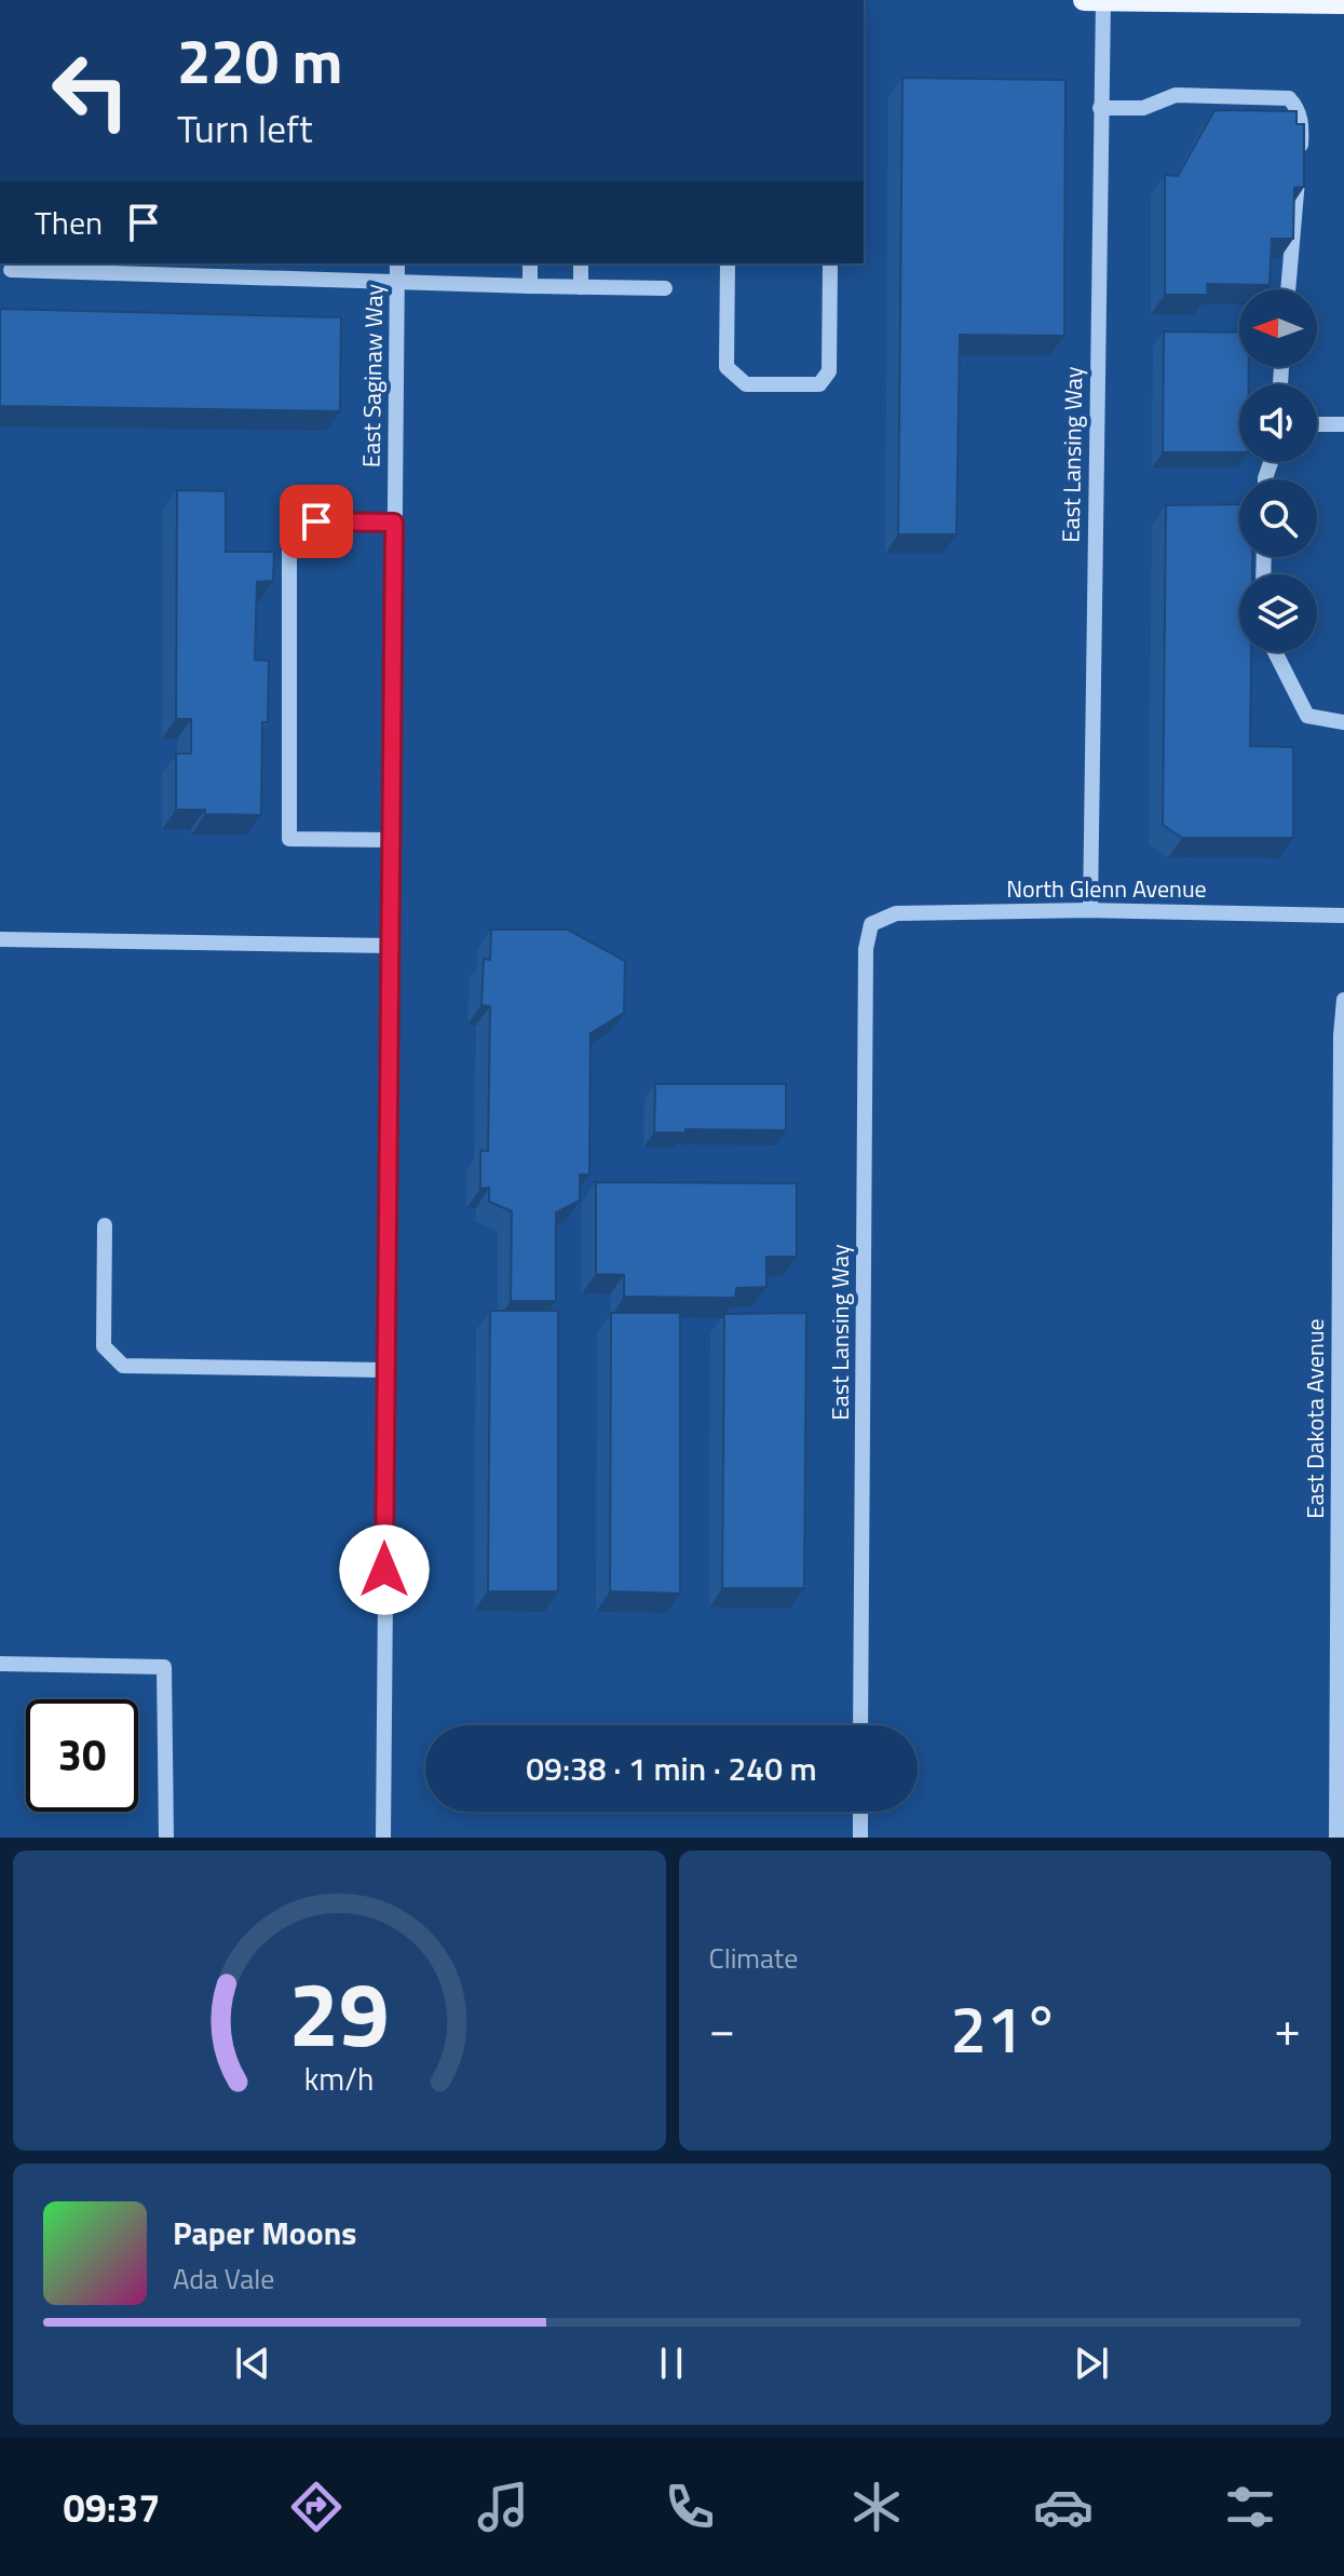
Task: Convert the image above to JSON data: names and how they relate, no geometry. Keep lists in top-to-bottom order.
{
  "streets": {
    "street": [
      "East Saginaw Way",
      "East Lansing Way",
      "North Glenn Avenue",
      "East Dakota Avenue"
    ]
  },
  "crossings": [
    ["East Lansing Way", "North Glenn Avenue"]
  ],
  "north": "left",
  "page": {
    "turn": ["220 m", "Turn left"],
    "then": "Then",
    "limit": "30",
    "trip": "09:38 · 1 min · 240 m",
    "tile": "Climate",
    "heat": ["−", "21°", "+"],
    "song": ["Paper Moons", "Ada Vale"],
    "tabs": "09:37",
    "gauge": ["29", "km/h"]
  }
}
